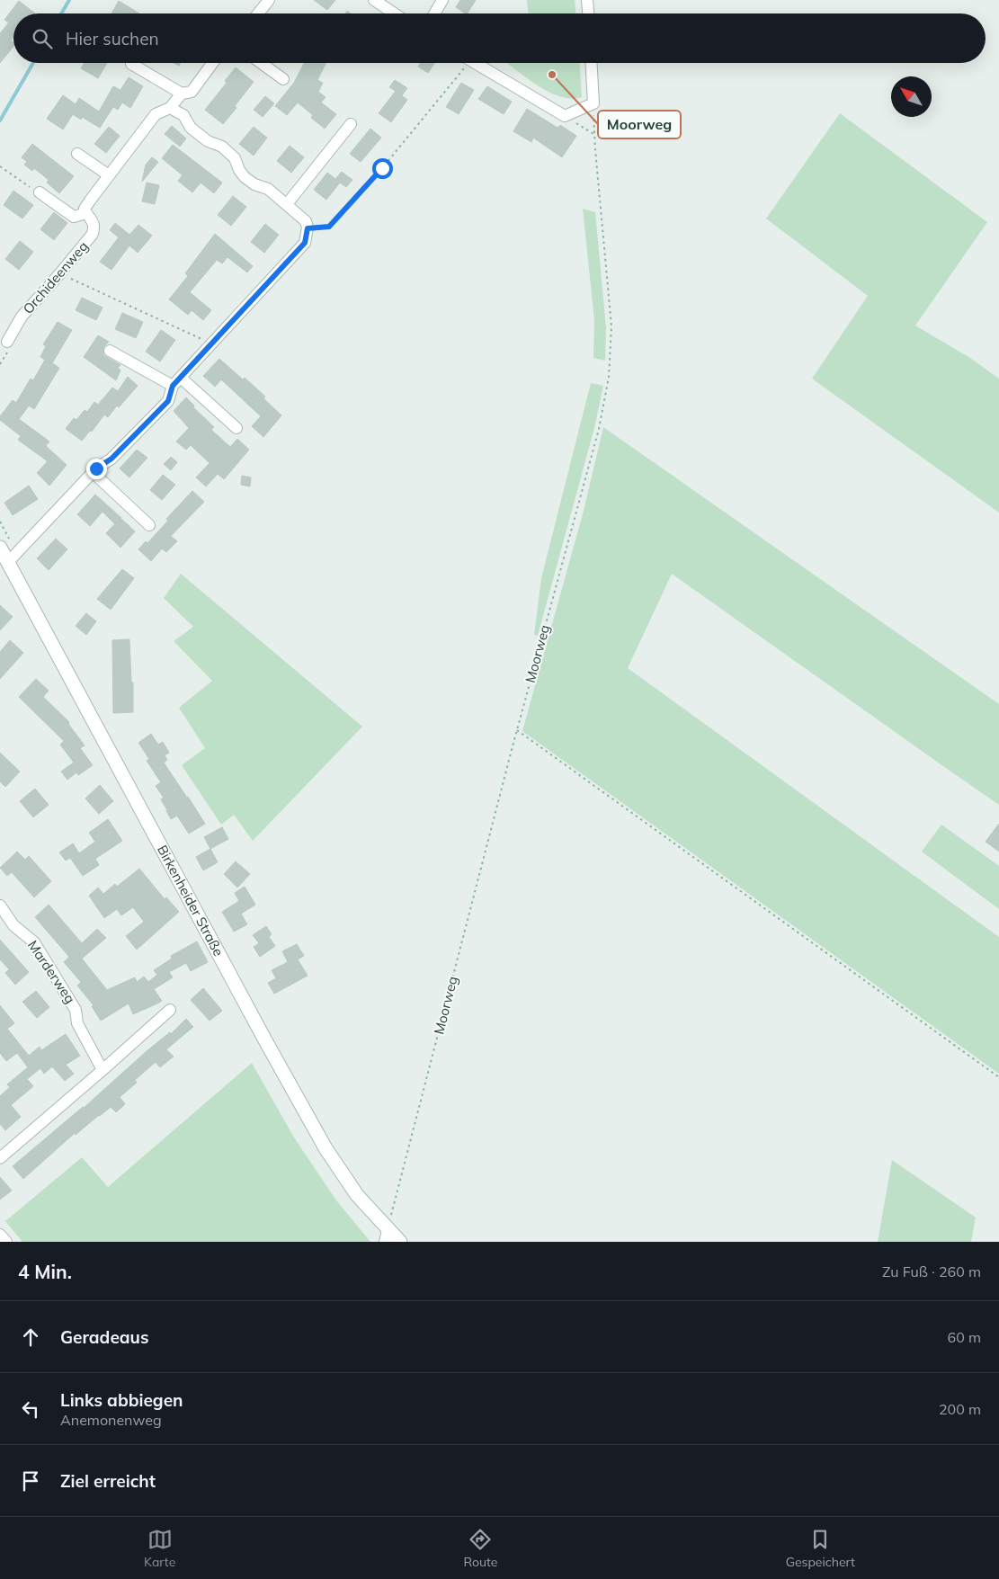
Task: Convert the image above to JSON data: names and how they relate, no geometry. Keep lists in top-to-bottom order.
{
  "streets": {
    "street": ["Orchideenweg", "Birkenheider Straße", "Marderweg"],
    "path": ["Moorweg"]
  },
  "crossings": [
    ["Moorweg", "Birkenheider Straße"]
  ],
  "places": ["Moorweg"],
  "north": "top left",
  "page": {
    "search": "Hier suchen",
    "heading": ["4 Min.", "Zu Fuß · 260 m"],
    "list": [
      ["Geradeaus", "60 m"],
      ["Links abbiegen", "Anemonenweg", "200 m"],
      "Ziel erreicht"
    ],
    "nav": ["Karte", "Route", "Gespeichert"]
  }
}
